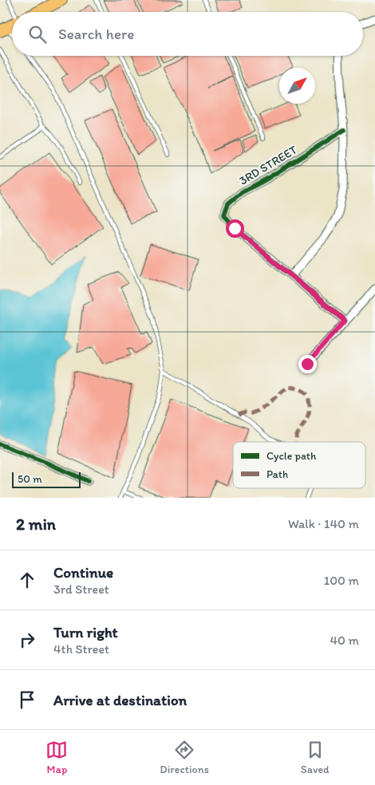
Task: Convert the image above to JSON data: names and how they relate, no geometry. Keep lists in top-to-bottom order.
{
  "streets": {
    "street": ["3RD STREET"]
  },
  "legend": ["Cycle path", "Path"],
  "scale_bar": "50 m",
  "north": "top right",
  "page": {
    "search": "Search here",
    "scale": "50 m",
    "heading": ["2 min", "Walk · 140 m"],
    "list": [
      ["Continue", "3rd Street", "100 m"],
      ["Turn right", "4th Street", "40 m"],
      "Arrive at destination"
    ],
    "nav": ["Map", "Directions", "Saved"]
  }
}
